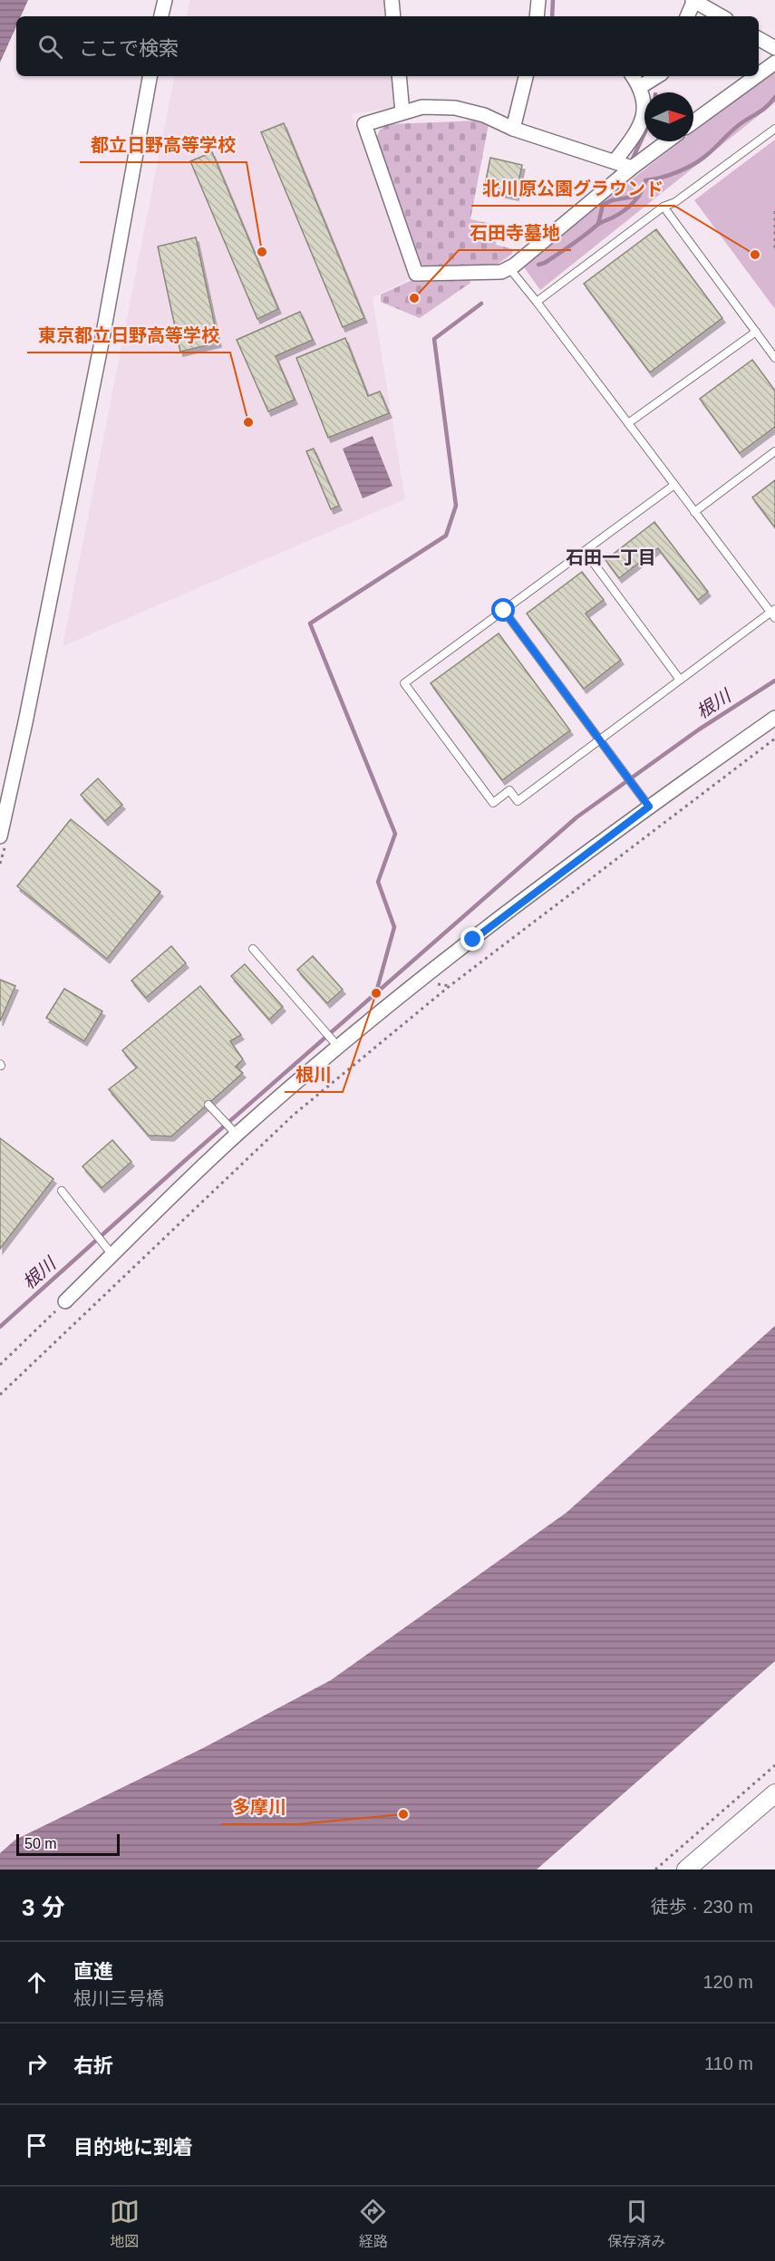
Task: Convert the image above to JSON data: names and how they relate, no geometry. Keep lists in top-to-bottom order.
{
  "districts": ["石田一丁目"],
  "water": ["根川"],
  "places": [
    "都立日野高等学校",
    "北川原公園グラウンド",
    "石田寺墓地",
    "東京都立日野高等学校",
    "根川",
    "多摩川"
  ],
  "scale_bar": "50 m",
  "north": "right",
  "page": {
    "search": "ここで検索",
    "scale": "50 m",
    "heading": ["3 分", "徒歩 · 230 m"],
    "list": [
      ["直進", "根川三号橋", "120 m"],
      ["右折", "110 m"],
      "目的地に到着"
    ],
    "nav": ["地図", "経路", "保存済み"]
  }
}
